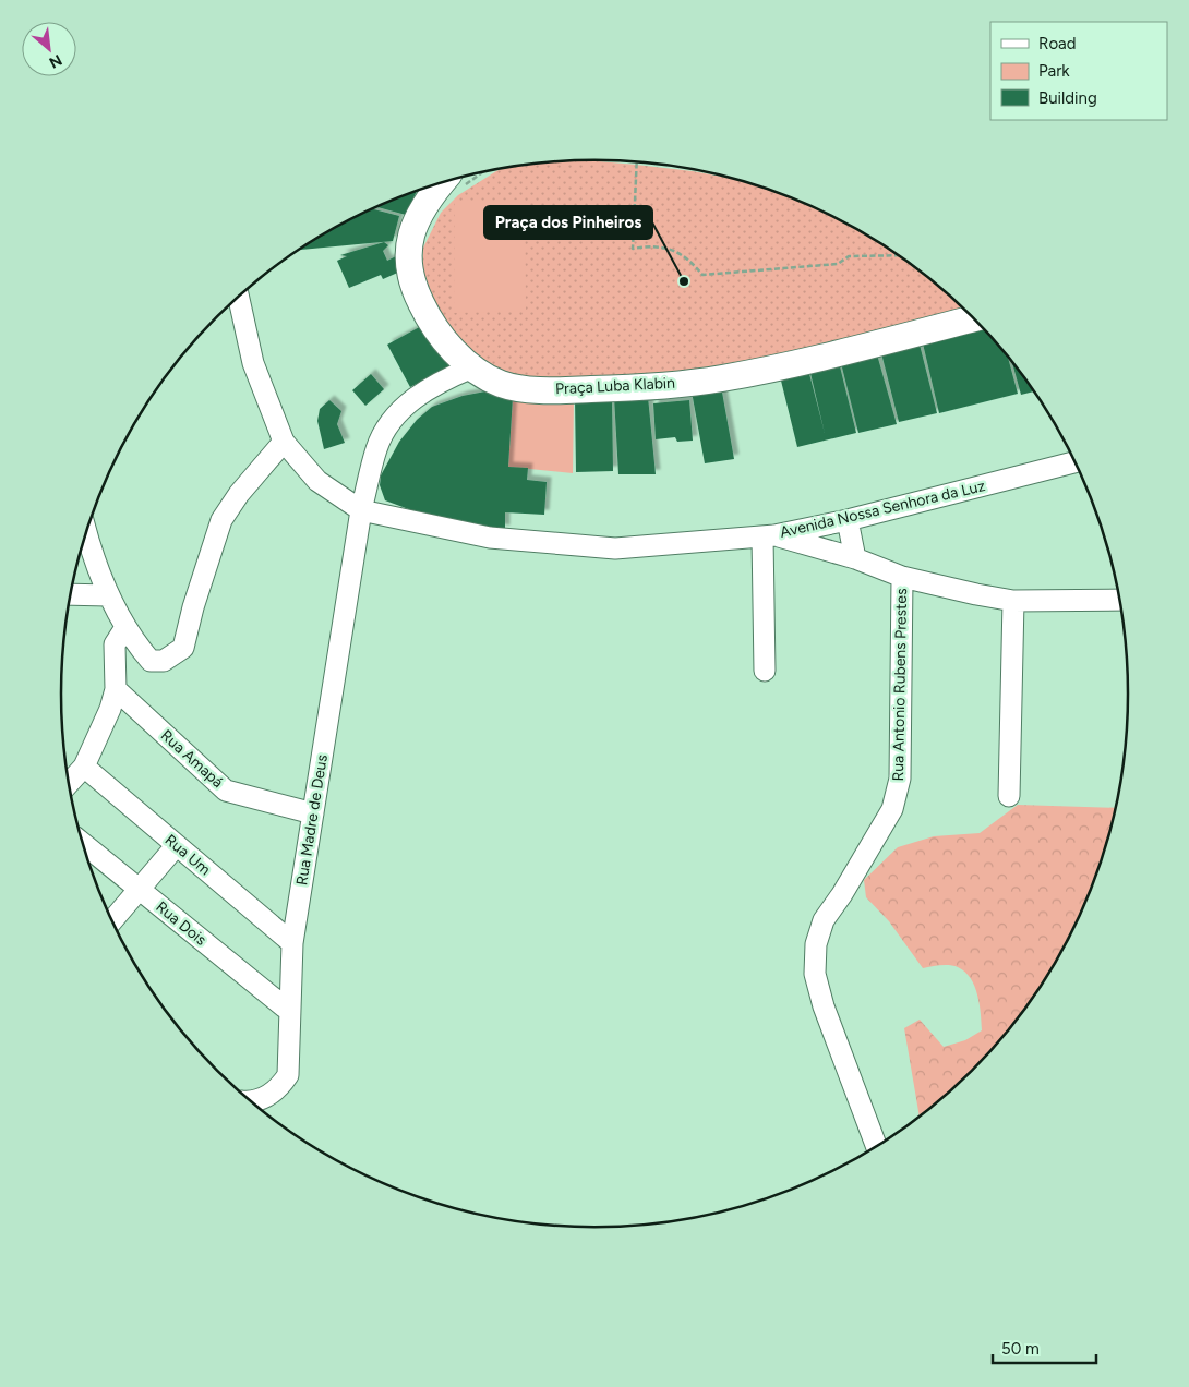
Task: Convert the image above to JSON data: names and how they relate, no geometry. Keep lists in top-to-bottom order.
{
  "streets": {
    "main road": ["Praça Luba Klabin"],
    "street": [
      "Avenida Nossa Senhora da Luz",
      "Rua Antonio Rubens Prestes",
      "Rua Amapá",
      "Rua Madre de Deus",
      "Rua Um",
      "Rua Dois"
    ]
  },
  "crossings": [
    ["Praça Luba Klabin", "Rua Madre de Deus"],
    ["Avenida Nossa Senhora da Luz", "Rua Madre de Deus"],
    ["Rua Amapá", "Rua Madre de Deus"],
    ["Rua Madre de Deus", "Rua Um"],
    ["Rua Madre de Deus", "Rua Dois"]
  ],
  "places": ["Praça dos Pinheiros"],
  "legend": ["Road", "Park", "Building"],
  "scale_bar": "50 m",
  "north": "bottom right"
}
